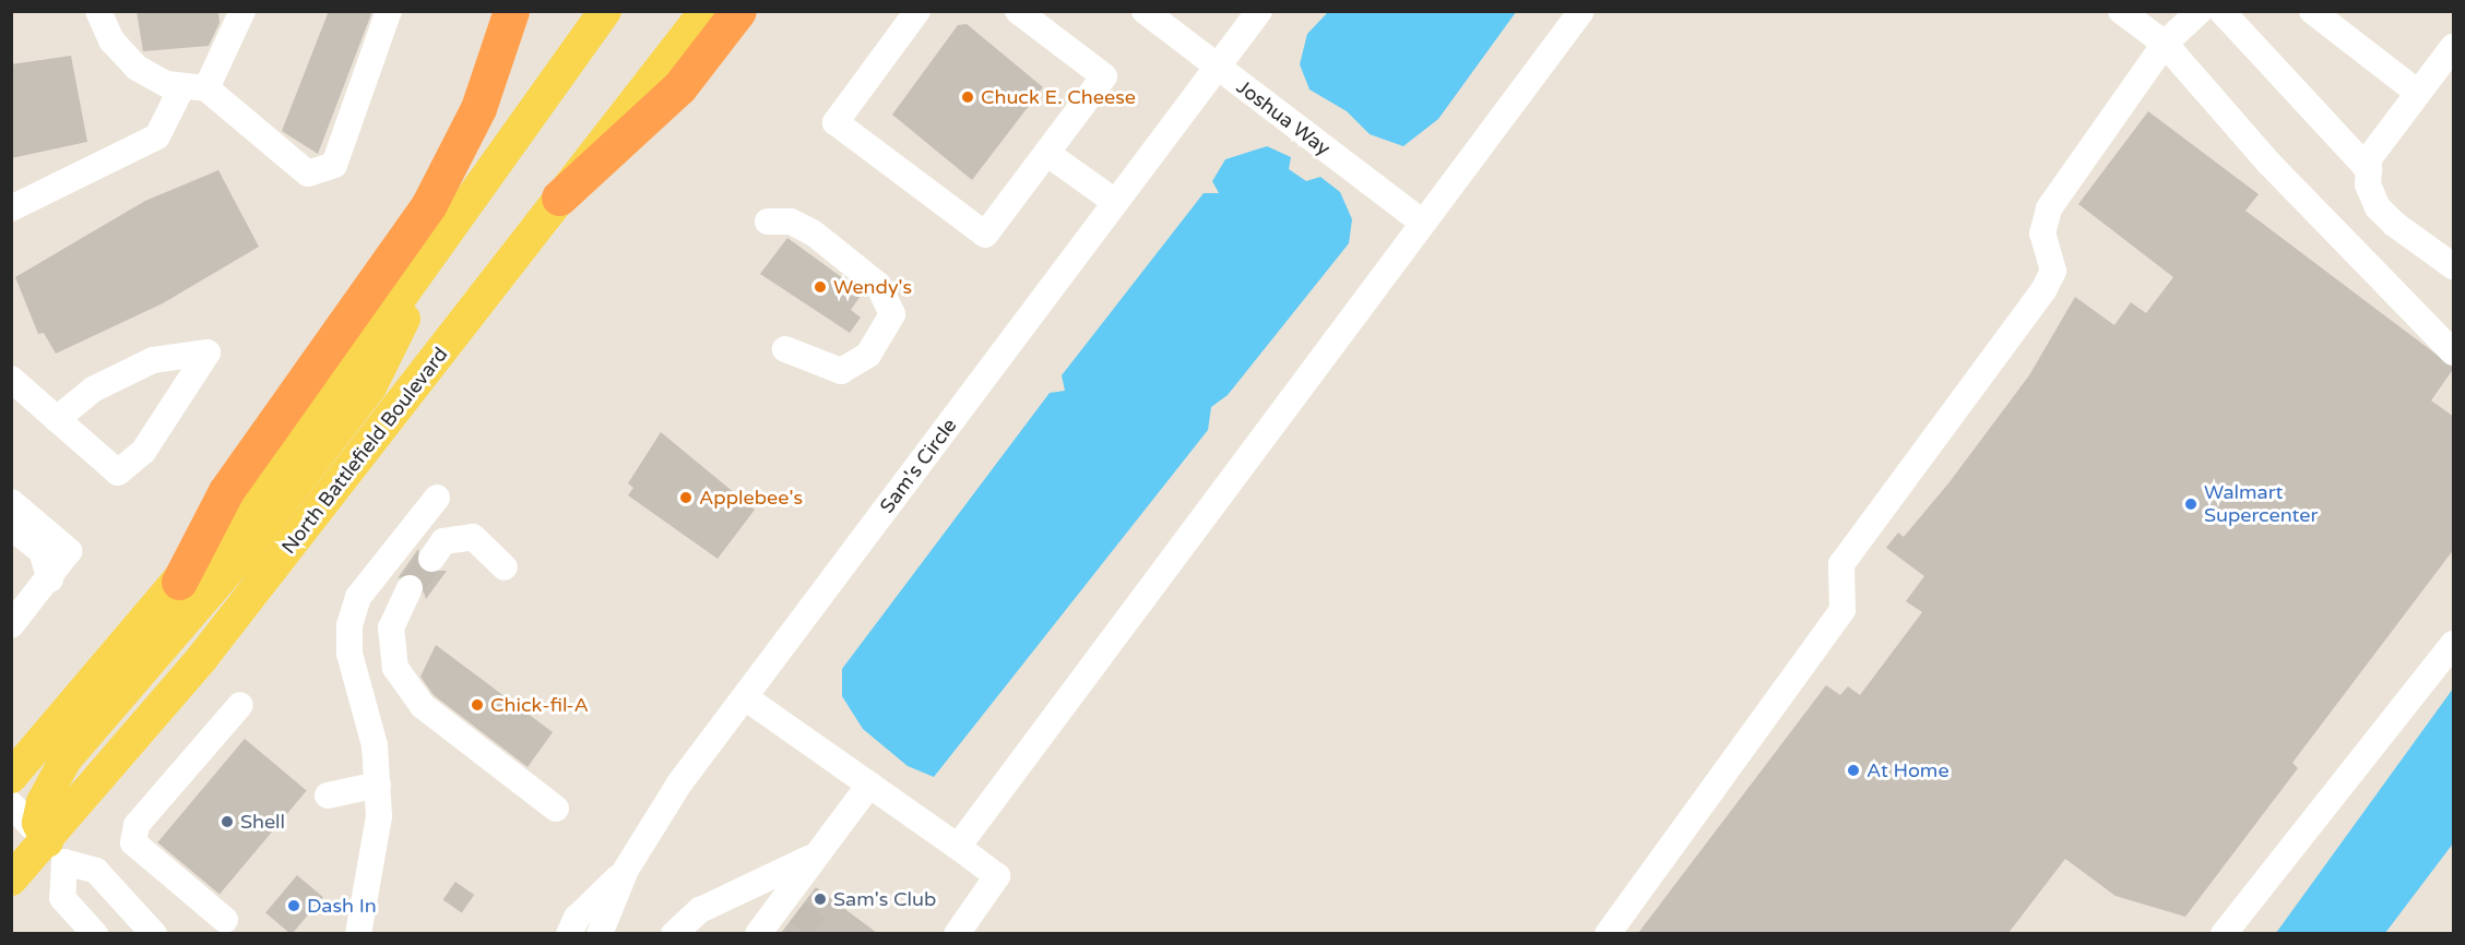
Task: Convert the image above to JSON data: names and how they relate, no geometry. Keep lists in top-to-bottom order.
{
  "streets": {
    "main road": ["North Battlefield Boulevard"],
    "street": ["Joshua Way", "Sam's Circle"]
  },
  "crossings": [
    ["Joshua Way", "Sam's Circle"]
  ],
  "places": [
    "Chuck E. Cheese",
    "Wendy's",
    "Applebee's",
    "Walmart Supercenter",
    "Chick-fil-A",
    "At Home",
    "Shell",
    "Sam's Club",
    "Dash In"
  ]
}
